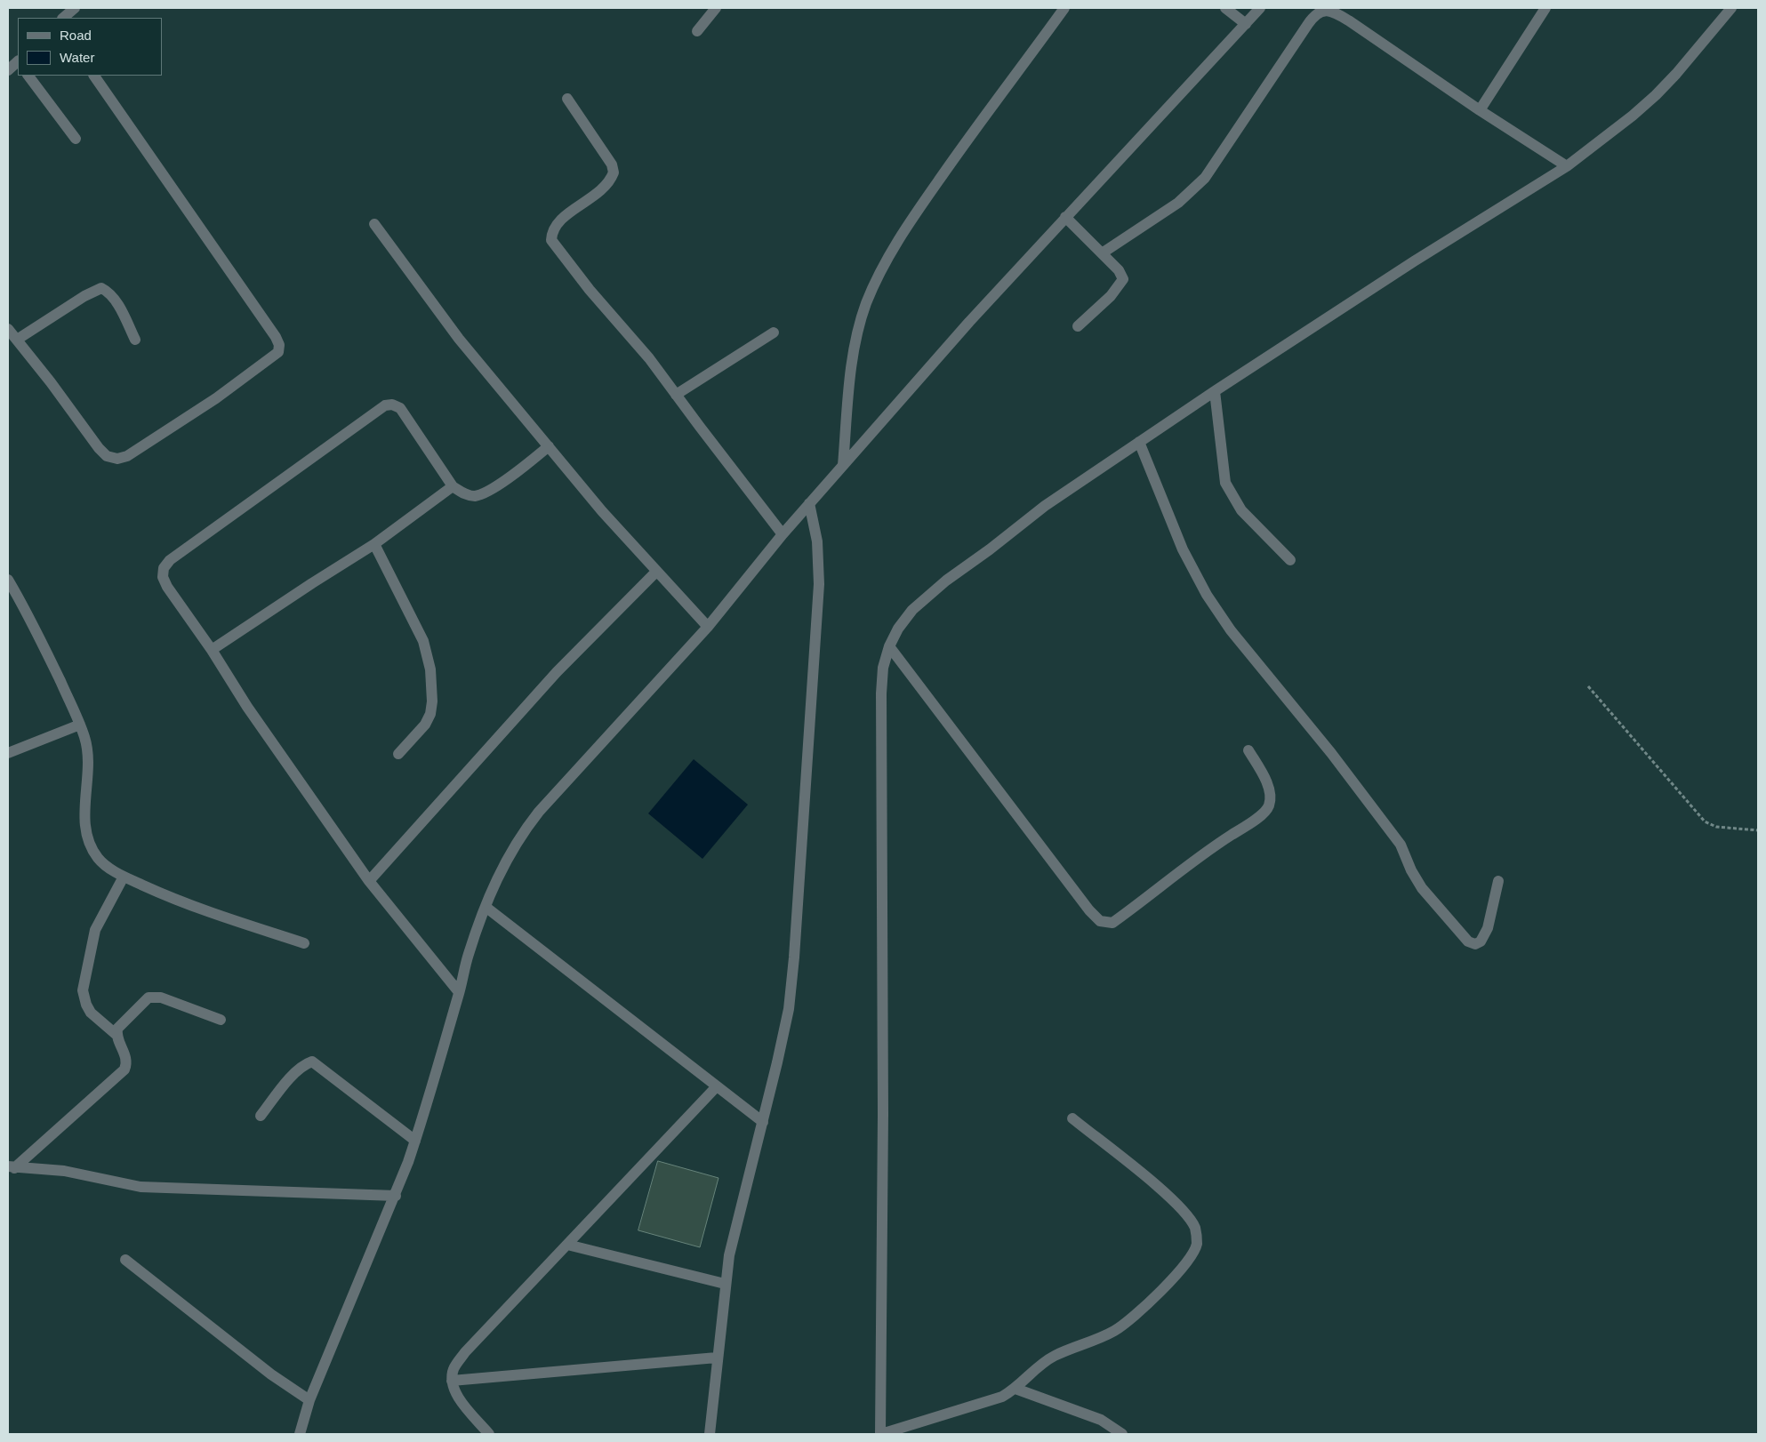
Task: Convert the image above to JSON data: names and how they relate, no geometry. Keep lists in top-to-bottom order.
{
  "legend": ["Road", "Water"]
}
